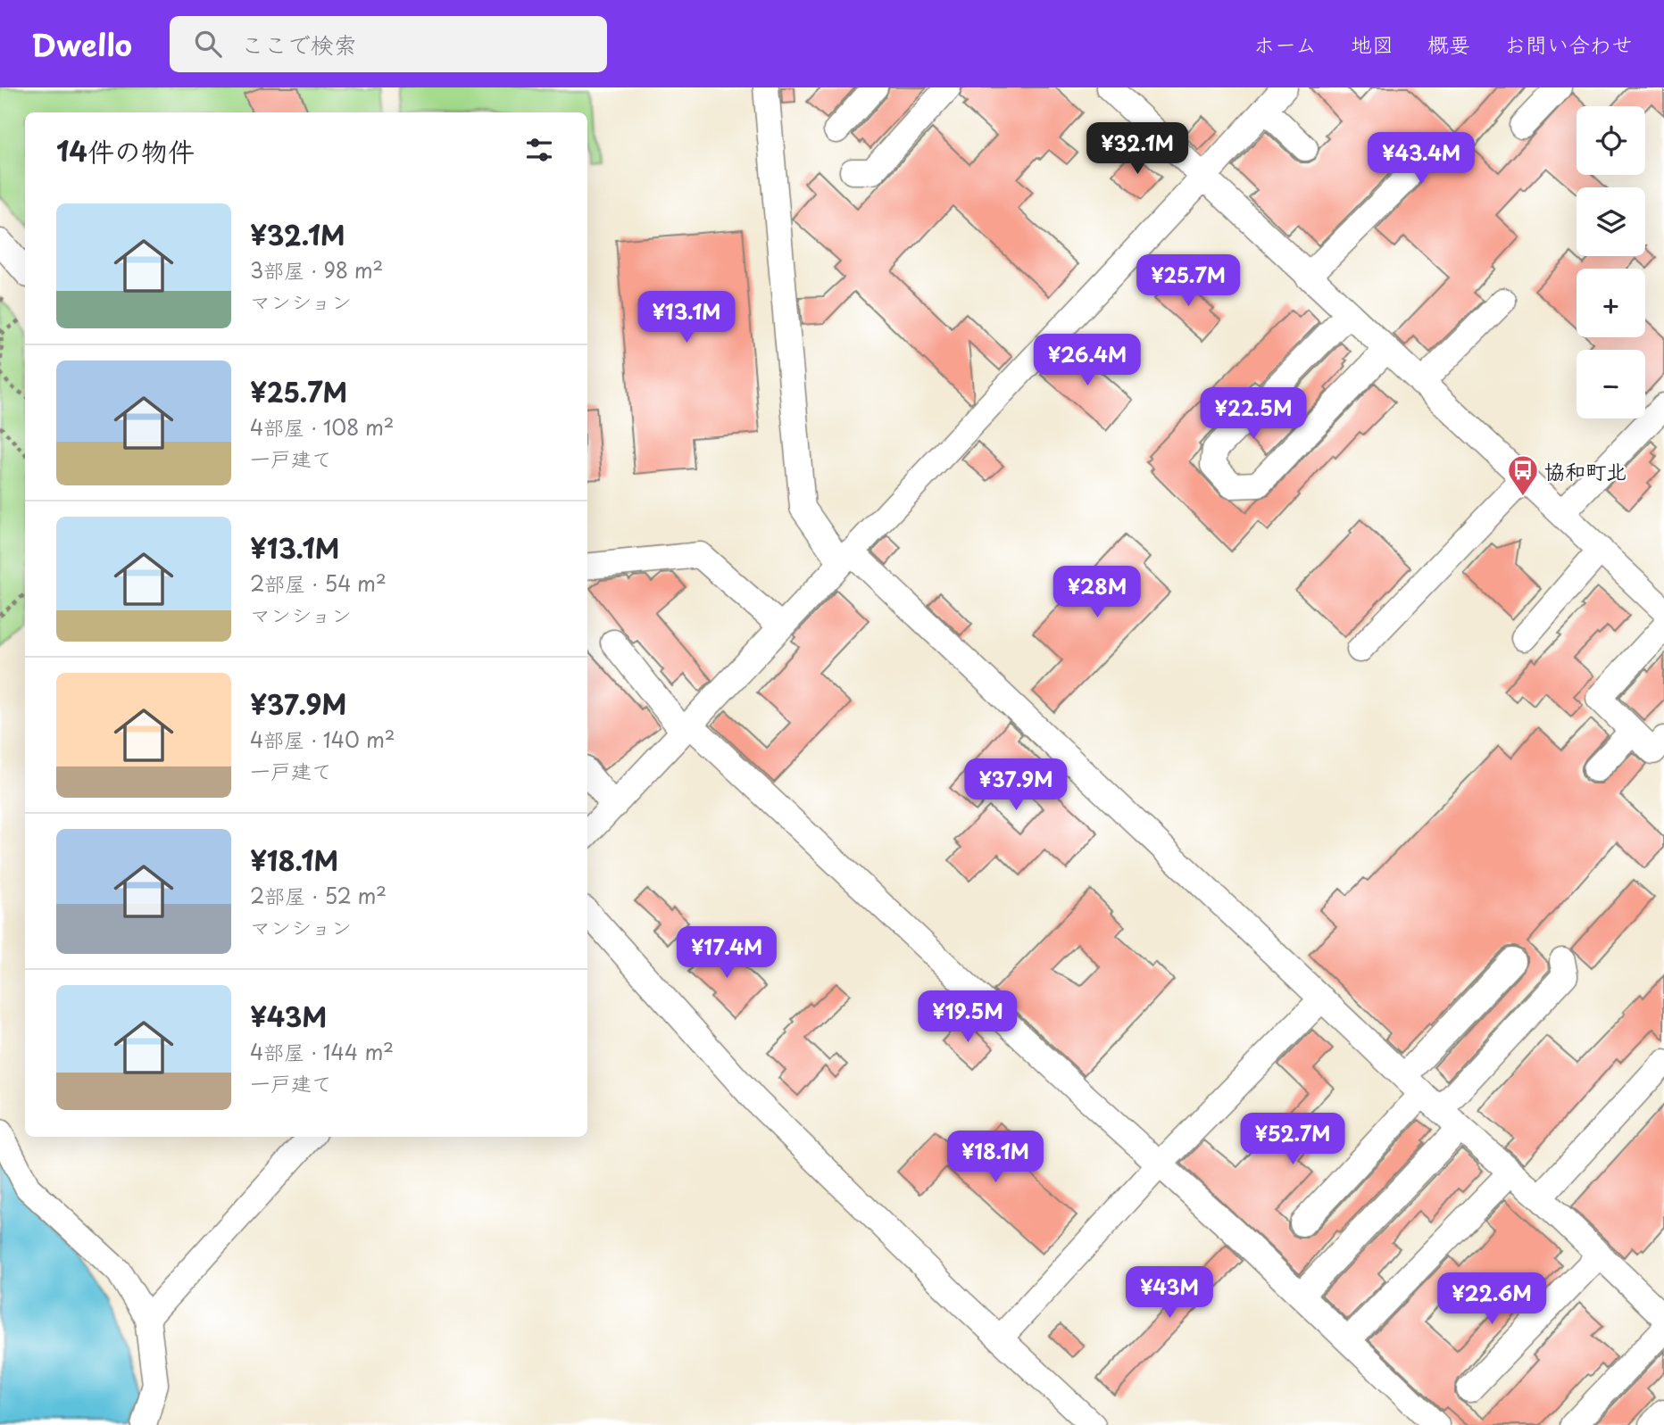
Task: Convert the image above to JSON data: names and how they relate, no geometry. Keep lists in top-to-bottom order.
{
  "places": {
    "bus stop": ["協和町北"]
  },
  "page": {
    "header": "Dwello",
    "search": "ここで検索",
    "nav": [
      "ホーム",
      "地図",
      "概要",
      "お問い合わせ"
    ],
    "map_buttons": ["+", "−"],
    "heading": "14件の物件",
    "price": [
      "¥32.1M",
      "¥43.4M",
      "¥25.7M",
      "¥13.1M",
      "¥26.4M",
      "¥22.5M",
      "¥28M",
      "¥37.9M",
      "¥17.4M",
      "¥19.5M",
      "¥52.7M",
      "¥18.1M",
      "¥43M",
      "¥22.6M"
    ],
    "list": [
      {
        "name": "¥32.1M",
        "note": "3部屋 · 98 m² · マンション"
      },
      {
        "name": "¥25.7M",
        "note": "4部屋 · 108 m² · 一戸建て"
      },
      {
        "name": "¥13.1M",
        "note": "2部屋 · 54 m² · マンション"
      },
      {
        "name": "¥37.9M",
        "note": "4部屋 · 140 m² · 一戸建て"
      },
      {
        "name": "¥18.1M",
        "note": "2部屋 · 52 m² · マンション"
      },
      {
        "name": "¥43M",
        "note": "4部屋 · 144 m² · 一戸建て"
      }
    ]
  }
}
